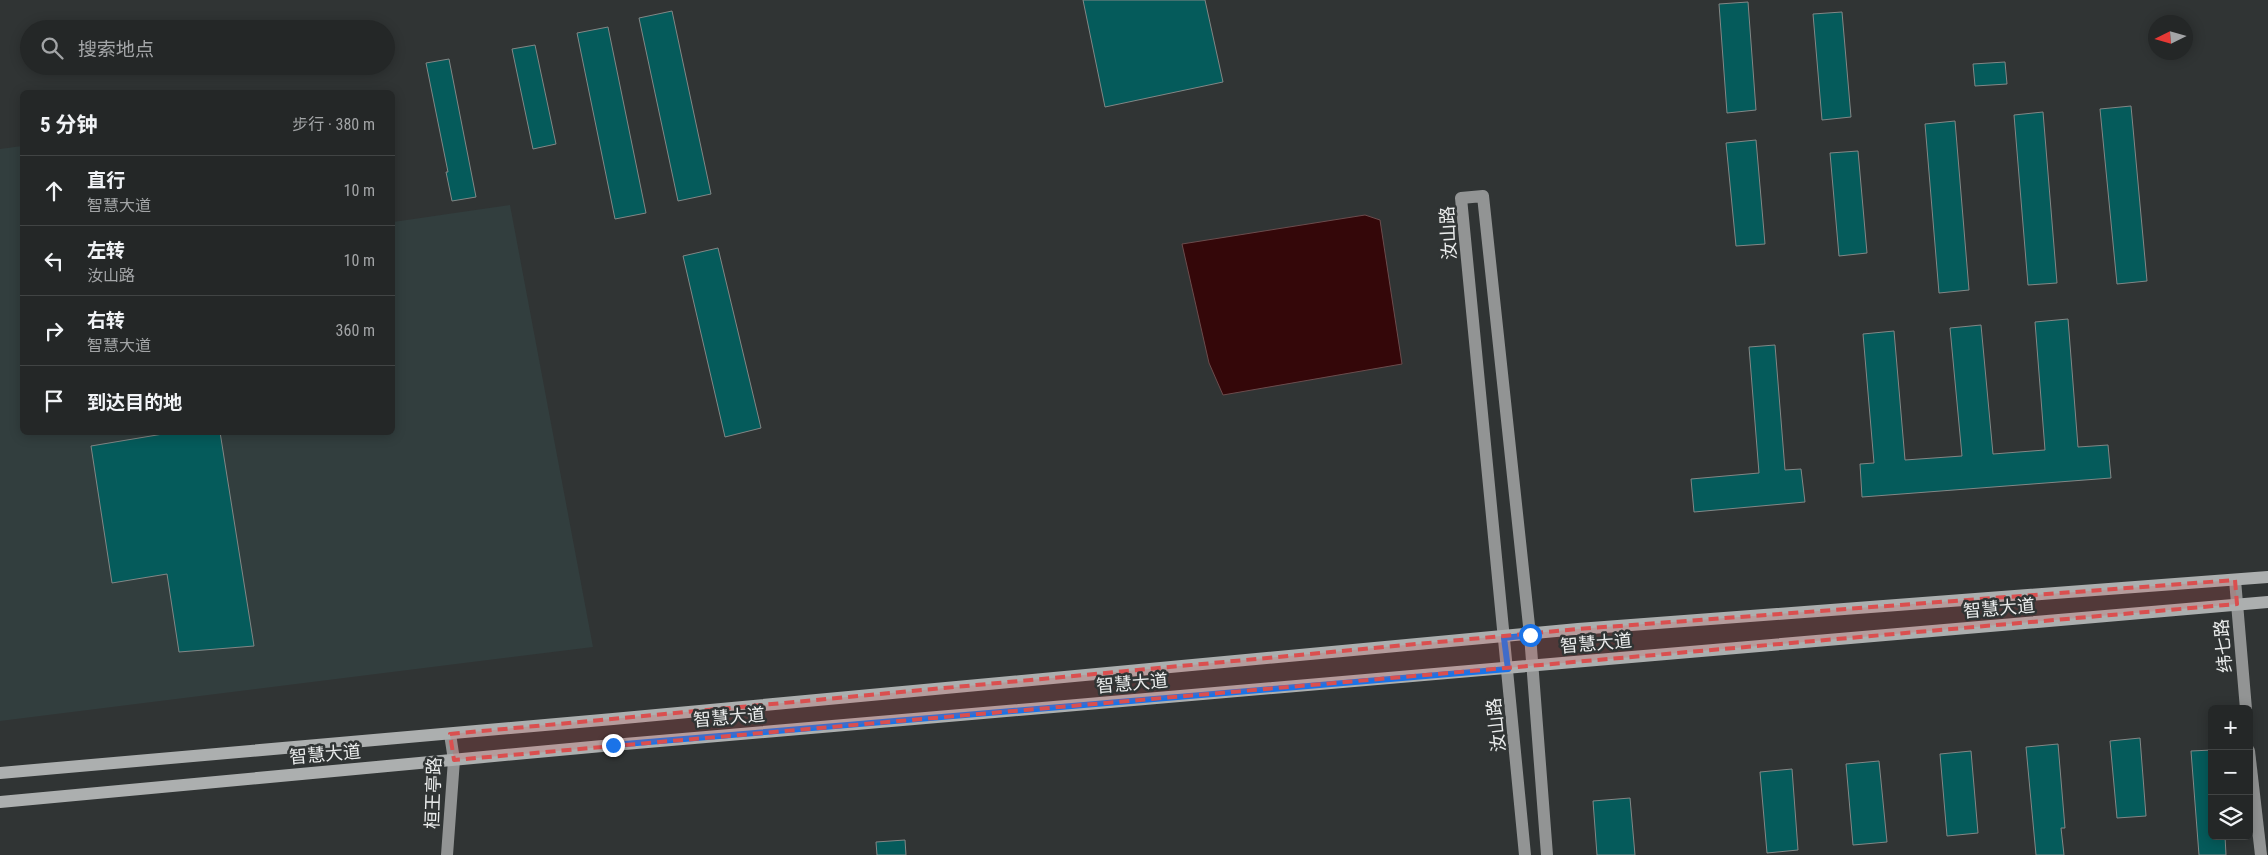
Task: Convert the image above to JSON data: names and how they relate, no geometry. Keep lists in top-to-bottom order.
{
  "streets": {
    "main road": ["智慧大道"],
    "street": ["汝山路", "纬七路", "桓王亭路"]
  },
  "crossings": [
    ["汝山路", "智慧大道"],
    ["智慧大道", "纬七路"],
    ["智慧大道", "桓王亭路"]
  ],
  "north": "left",
  "page": {
    "search": "搜索地点",
    "heading": ["5 分钟", "步行 · 380 m"],
    "list": [
      ["直行", "智慧大道", "10 m"],
      ["左转", "汝山路", "10 m"],
      ["右转", "智慧大道", "360 m"],
      "到达目的地"
    ],
    "map_buttons": ["+", "−"]
  }
}
